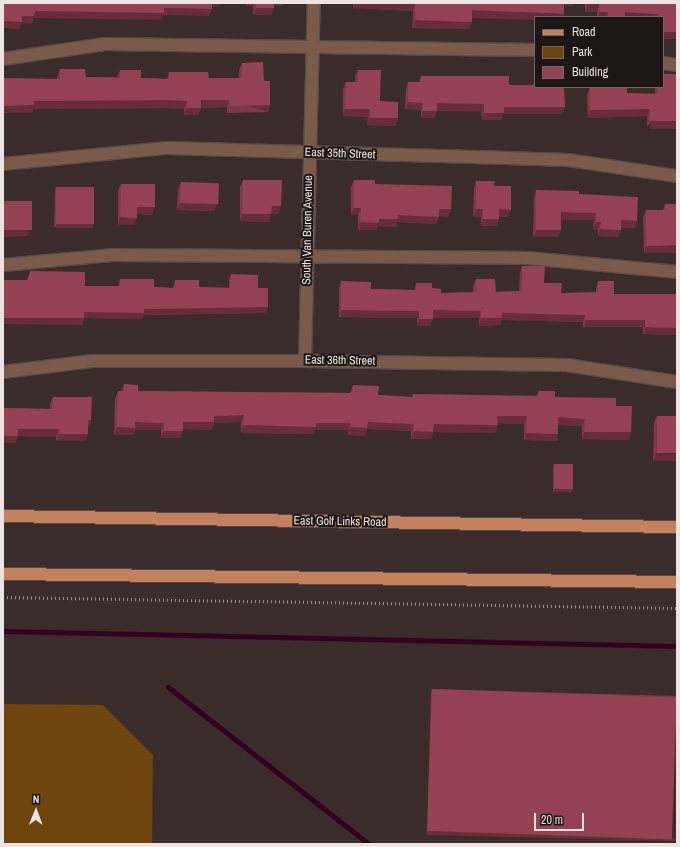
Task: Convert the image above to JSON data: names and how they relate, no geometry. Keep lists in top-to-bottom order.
{
  "streets": {
    "main road": ["East Golf Links Road"],
    "street": ["East 35th Street", "South Van Buren Avenue", "East 36th Street"]
  },
  "crossings": [
    ["East 35th Street", "South Van Buren Avenue"],
    ["South Van Buren Avenue", "East 36th Street"]
  ],
  "legend": ["Road", "Park", "Building"],
  "scale_bar": "20 m",
  "north": "top"
}
